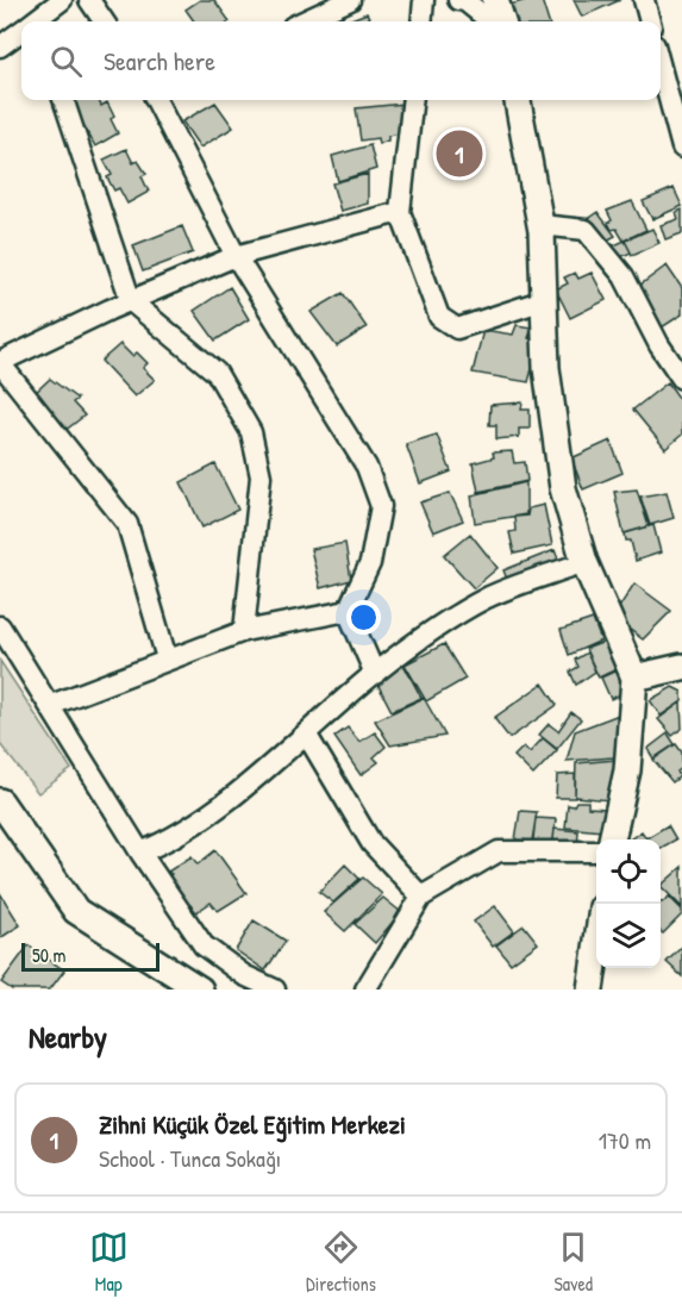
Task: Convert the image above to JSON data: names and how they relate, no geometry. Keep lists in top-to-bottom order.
{
  "scale_bar": "50 m",
  "page": {
    "search": "Search here",
    "pins": "1",
    "scale": "50 m",
    "heading": "Nearby",
    "list": [
      {
        "mark": "1",
        "name": "Zihni Küçük Özel Eğitim Merkezi",
        "note": "School · Tunca Sokağı",
        "value": "170 m"
      }
    ],
    "nav": ["Map", "Directions", "Saved"]
  }
}
